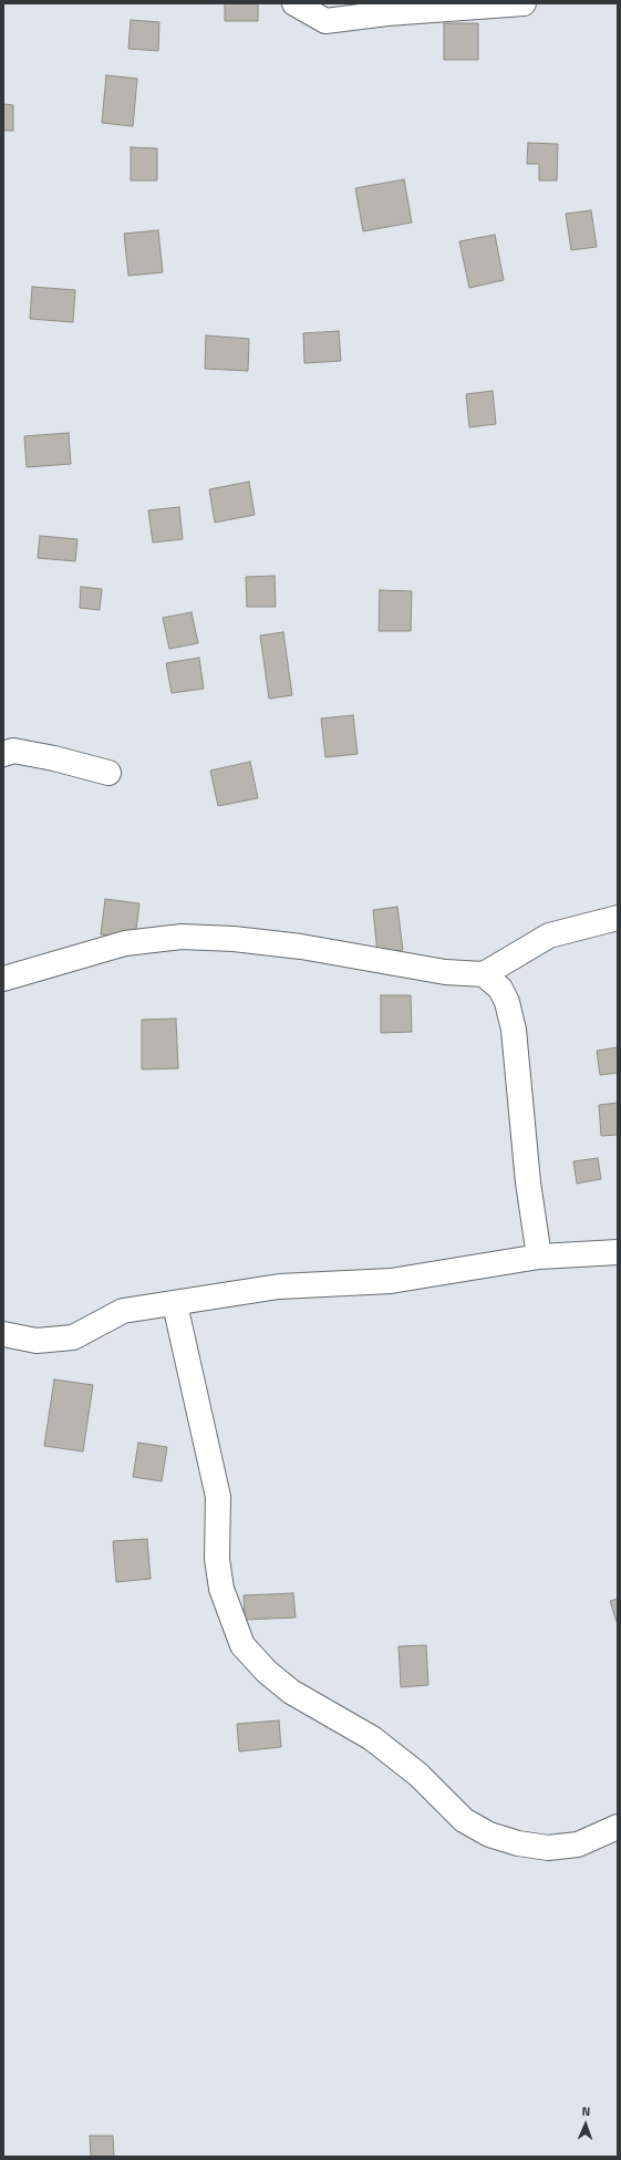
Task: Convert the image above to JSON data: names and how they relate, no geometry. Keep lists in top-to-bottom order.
{
  "north": "top"
}
